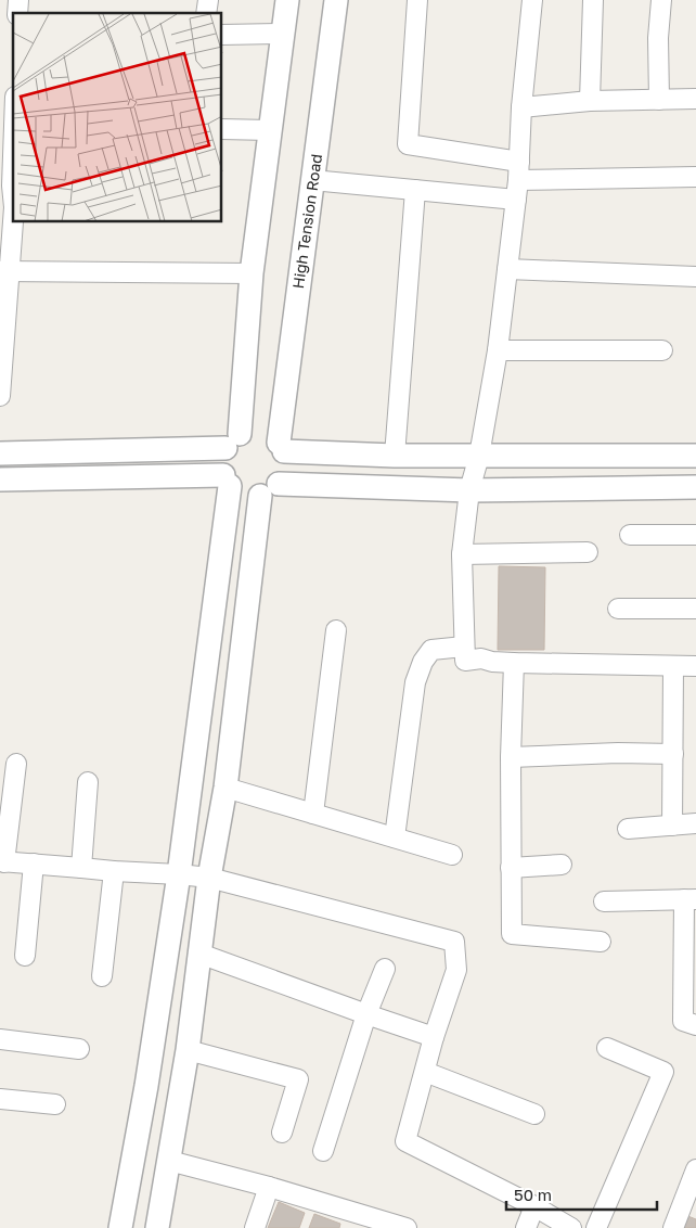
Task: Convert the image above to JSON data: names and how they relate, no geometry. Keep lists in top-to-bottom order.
{
  "streets": {
    "street": ["High Tension Road"]
  },
  "scale_bar": "50 m"
}
